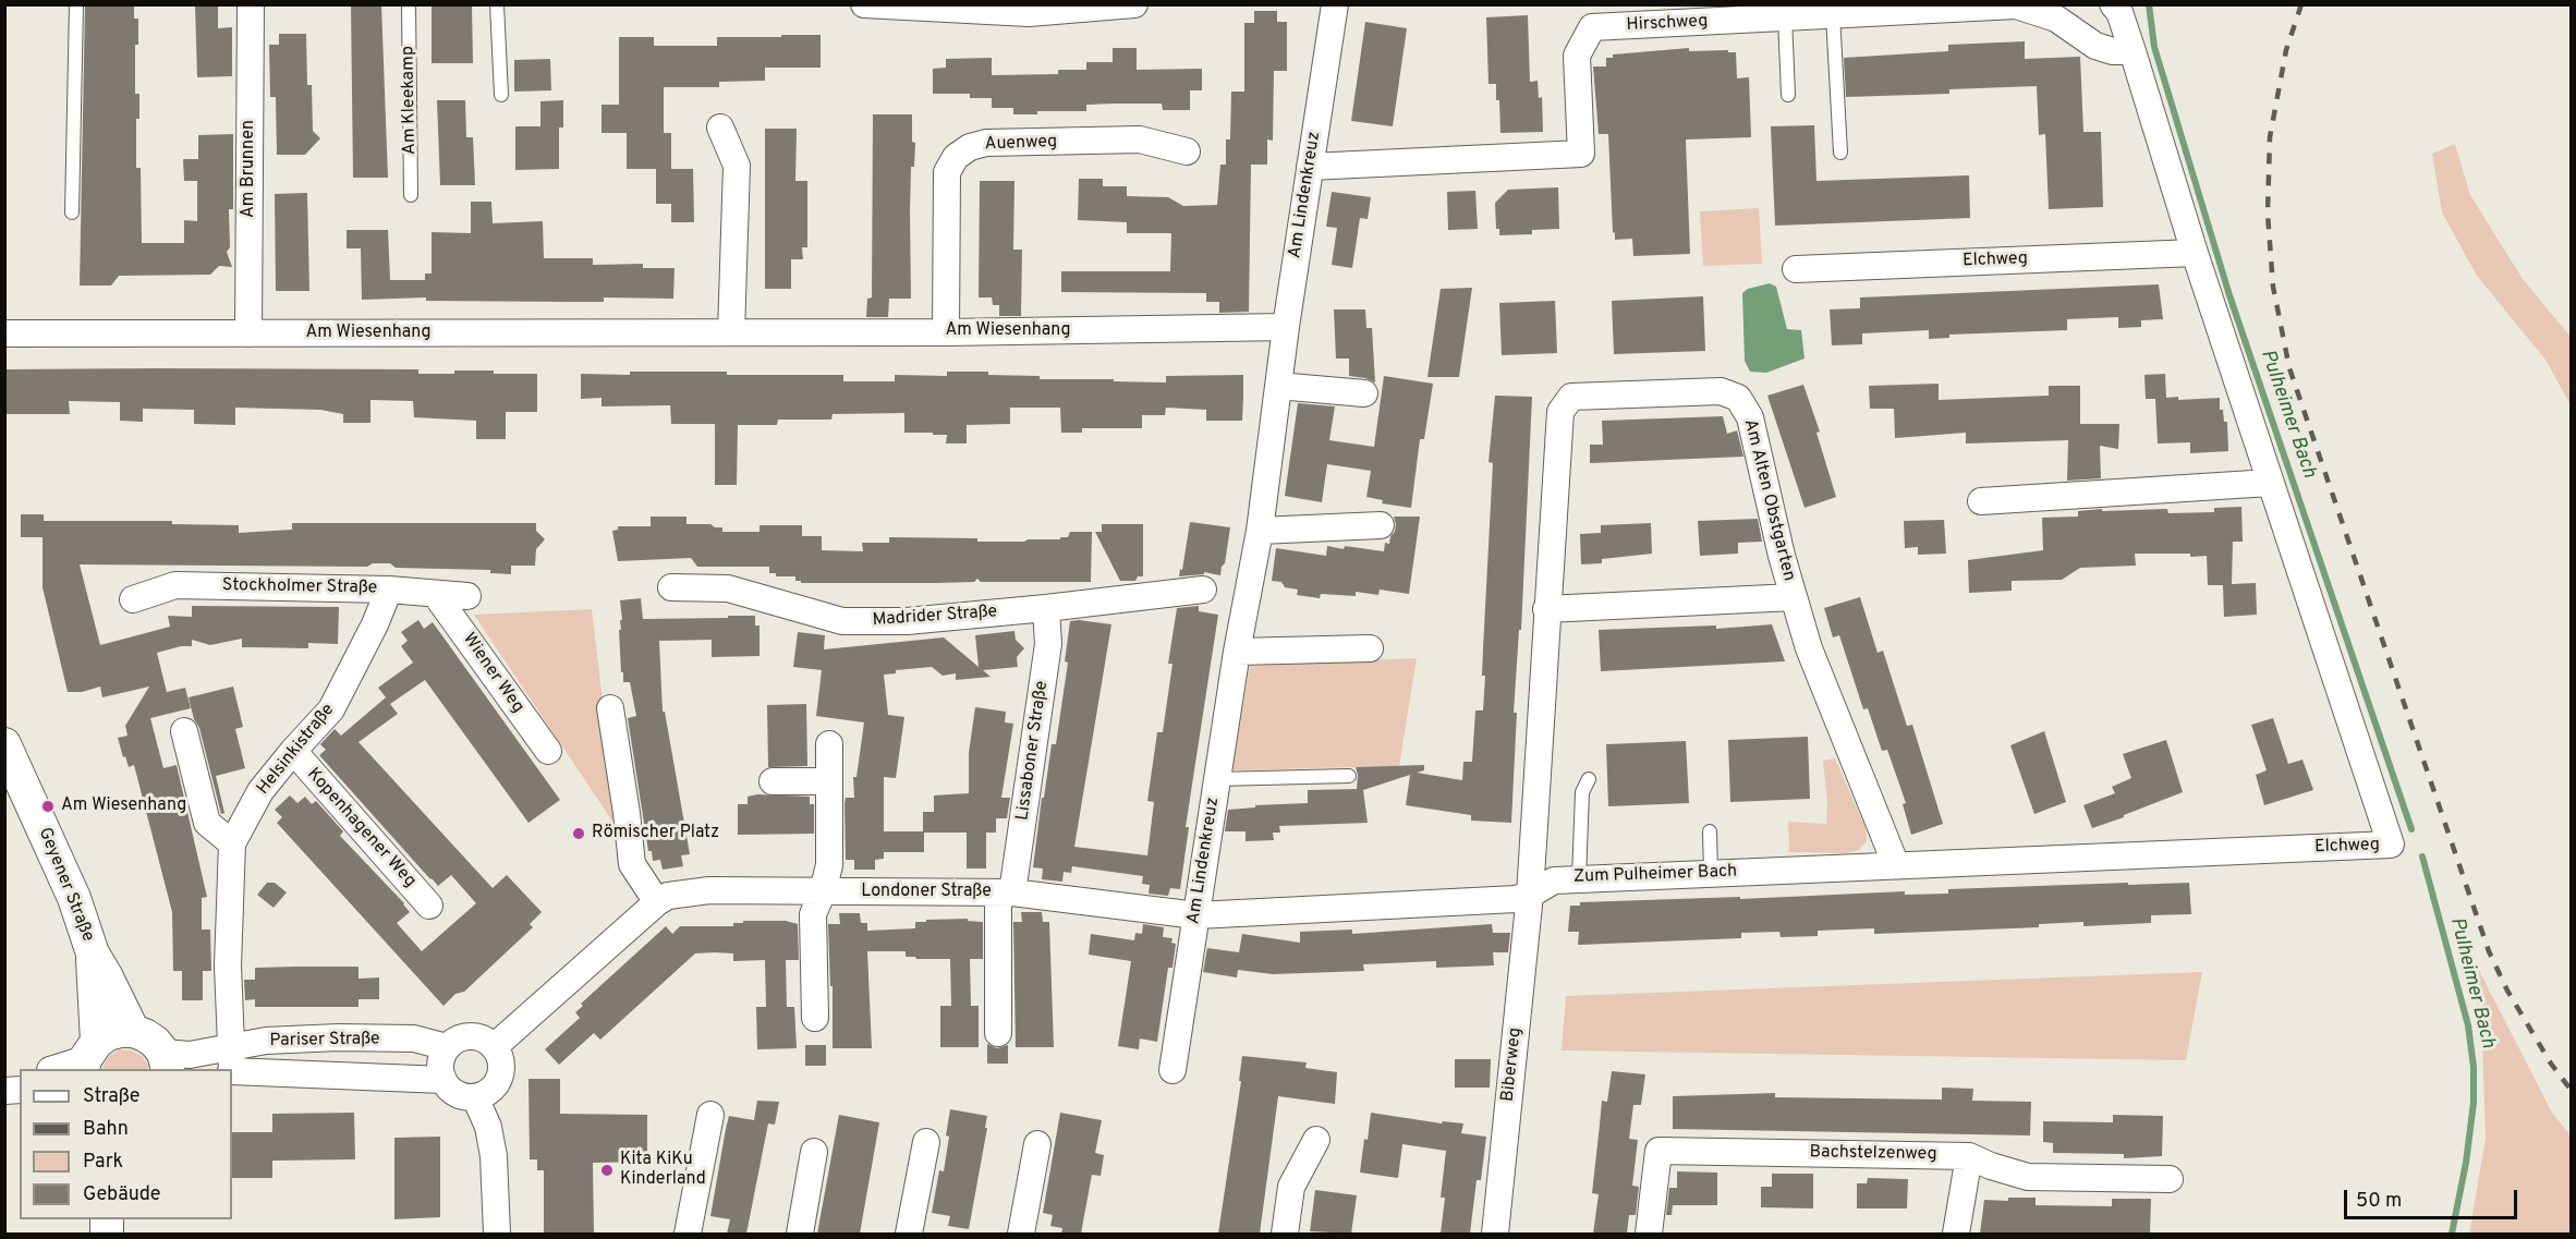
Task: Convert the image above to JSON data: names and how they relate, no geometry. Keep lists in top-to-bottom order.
{
  "streets": {
    "street": [
      "Hirschweg",
      "Auenweg",
      "Am Brunnen",
      "Am Lindenkreuz",
      "Elchweg",
      "Am Wiesenhang",
      "Am Alten Obstgarten",
      "Stockholmer Straße",
      "Madrider Straße",
      "Wiener Weg",
      "Helsinkistraße",
      "Lissaboner Straße",
      "Kopenhagener Weg",
      "Zum Pulheimer Bach",
      "Geyener Straße",
      "Londoner Straße",
      "Pariser Straße",
      "Biberweg",
      "Bachstelzenweg"
    ],
    "lane": ["Am Kleekamp"]
  },
  "crossings": [
    ["Hirschweg", "Am Lindenkreuz"],
    ["Hirschweg", "Elchweg"],
    ["Auenweg", "Am Wiesenhang"],
    ["Am Brunnen", "Am Wiesenhang"],
    ["Am Lindenkreuz", "Am Wiesenhang"],
    ["Am Lindenkreuz", "Zum Pulheimer Bach"],
    ["Am Lindenkreuz", "Londoner Straße"],
    ["Elchweg", "Zum Pulheimer Bach"],
    ["Am Alten Obstgarten", "Zum Pulheimer Bach"],
    ["Am Alten Obstgarten", "Biberweg"],
    ["Stockholmer Straße", "Wiener Weg"],
    ["Stockholmer Straße", "Helsinkistraße"],
    ["Madrider Straße", "Lissaboner Straße"],
    ["Helsinkistraße", "Kopenhagener Weg"],
    ["Helsinkistraße", "Pariser Straße"],
    ["Lissaboner Straße", "Londoner Straße"],
    ["Zum Pulheimer Bach", "Londoner Straße"],
    ["Zum Pulheimer Bach", "Biberweg"]
  ],
  "water": ["Pulheimer Bach"],
  "places": ["Am Wiesenhang", "Römischer Platz", "Kita KiKu Kinderland"],
  "legend": [
    "Straße",
    "Bahn",
    "Park",
    "Gebäude"
  ],
  "scale_bar": "50 m"
}
